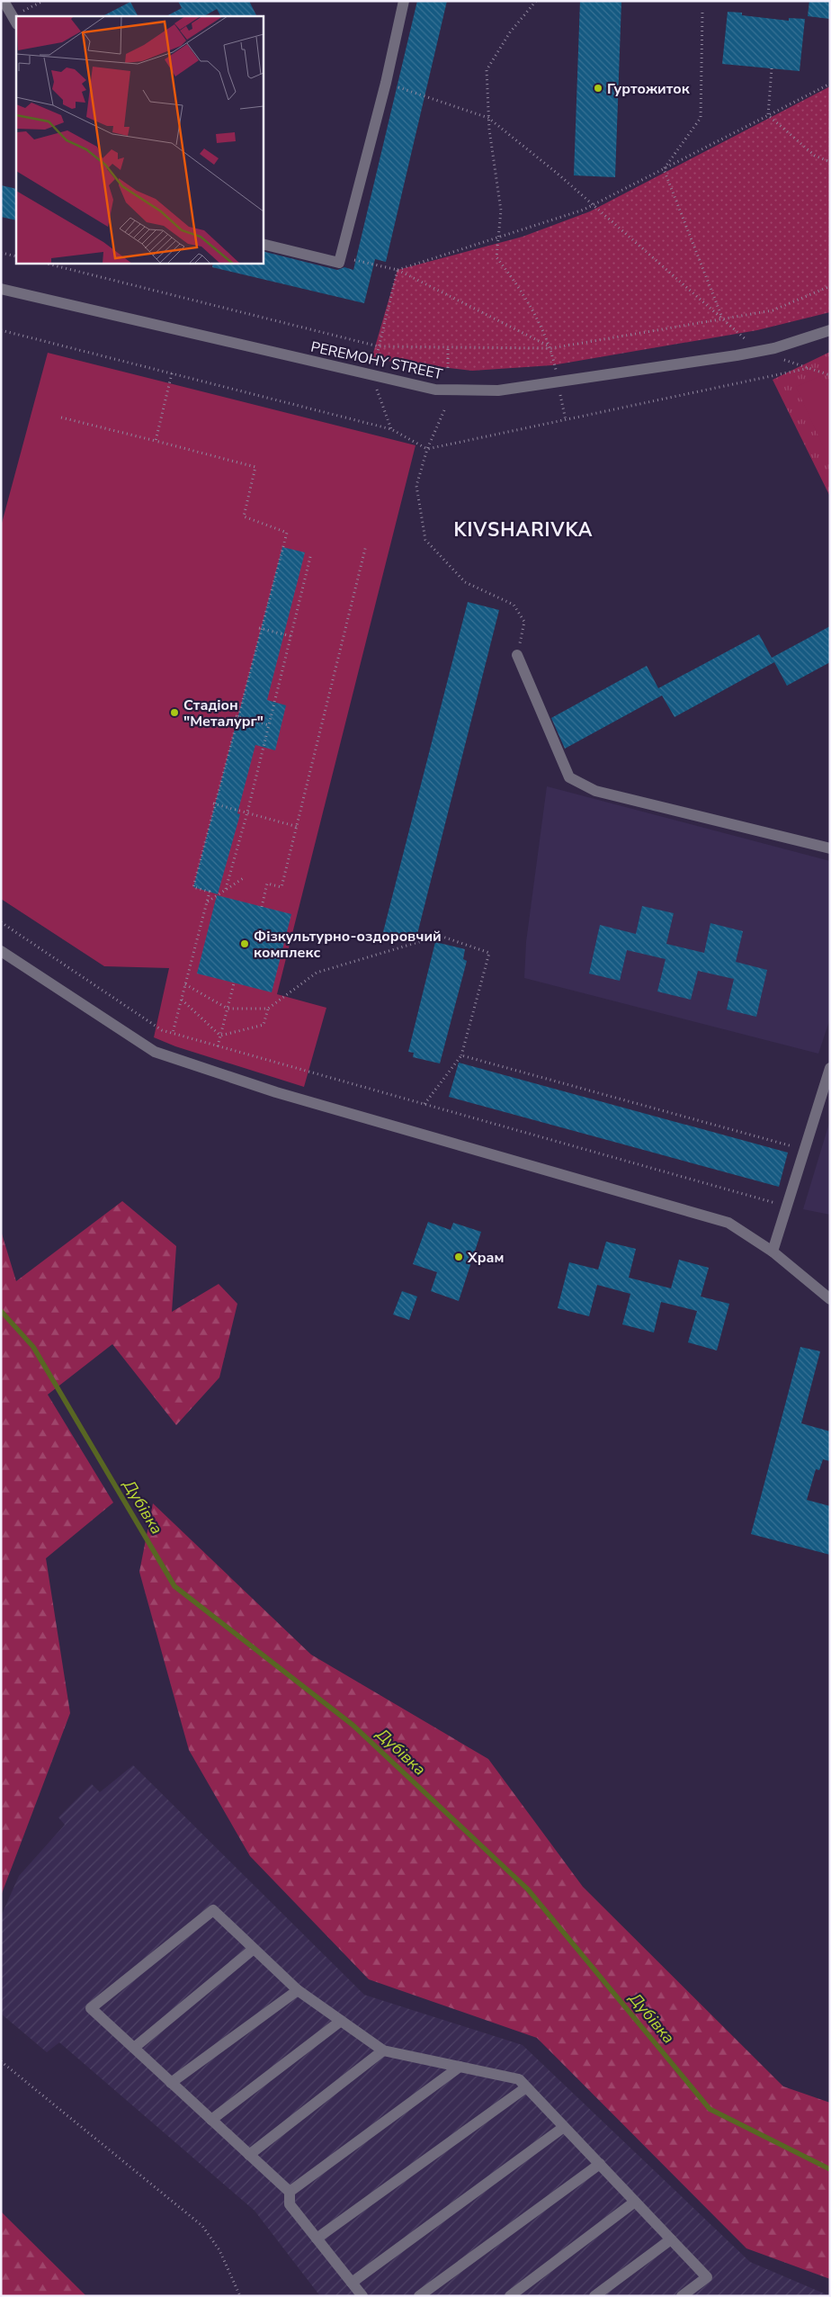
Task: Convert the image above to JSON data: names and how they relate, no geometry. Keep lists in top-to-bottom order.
{
  "streets": {
    "street": ["PEREMOHY STREET"]
  },
  "districts": ["KIVSHARIVKA"],
  "water": ["Дубівка"],
  "places": [
    "Гуртожиток",
    "Стадіон \"Металург\"",
    "Фізкультурно-оздоровчий комплекс",
    "Храм"
  ]
}
